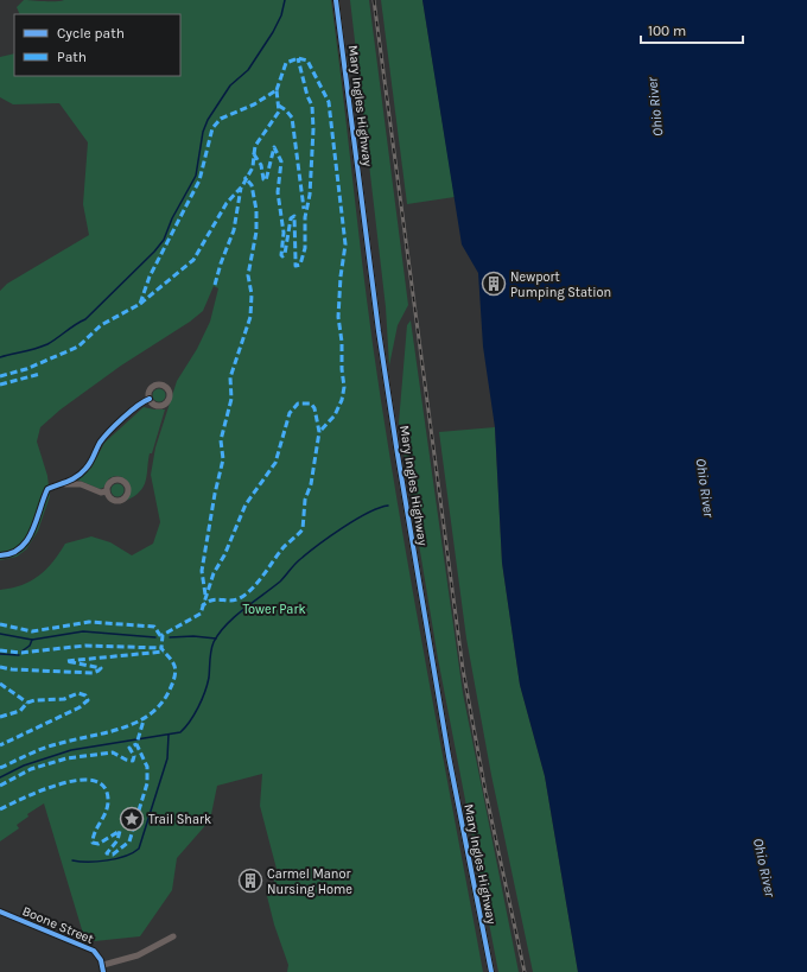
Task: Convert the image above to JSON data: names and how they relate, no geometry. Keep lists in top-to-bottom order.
{
  "streets": {
    "street": ["Mary Ingles Highway", "Boone Street"]
  },
  "water": ["Ohio River"],
  "parks": ["Tower Park"],
  "places": {
    "building": ["Newport Pumping Station", "Carmel Manor Nursing Home"],
    "place": ["Trail Shark"]
  },
  "legend": ["Cycle path", "Path"],
  "scale_bar": "100 m"
}
